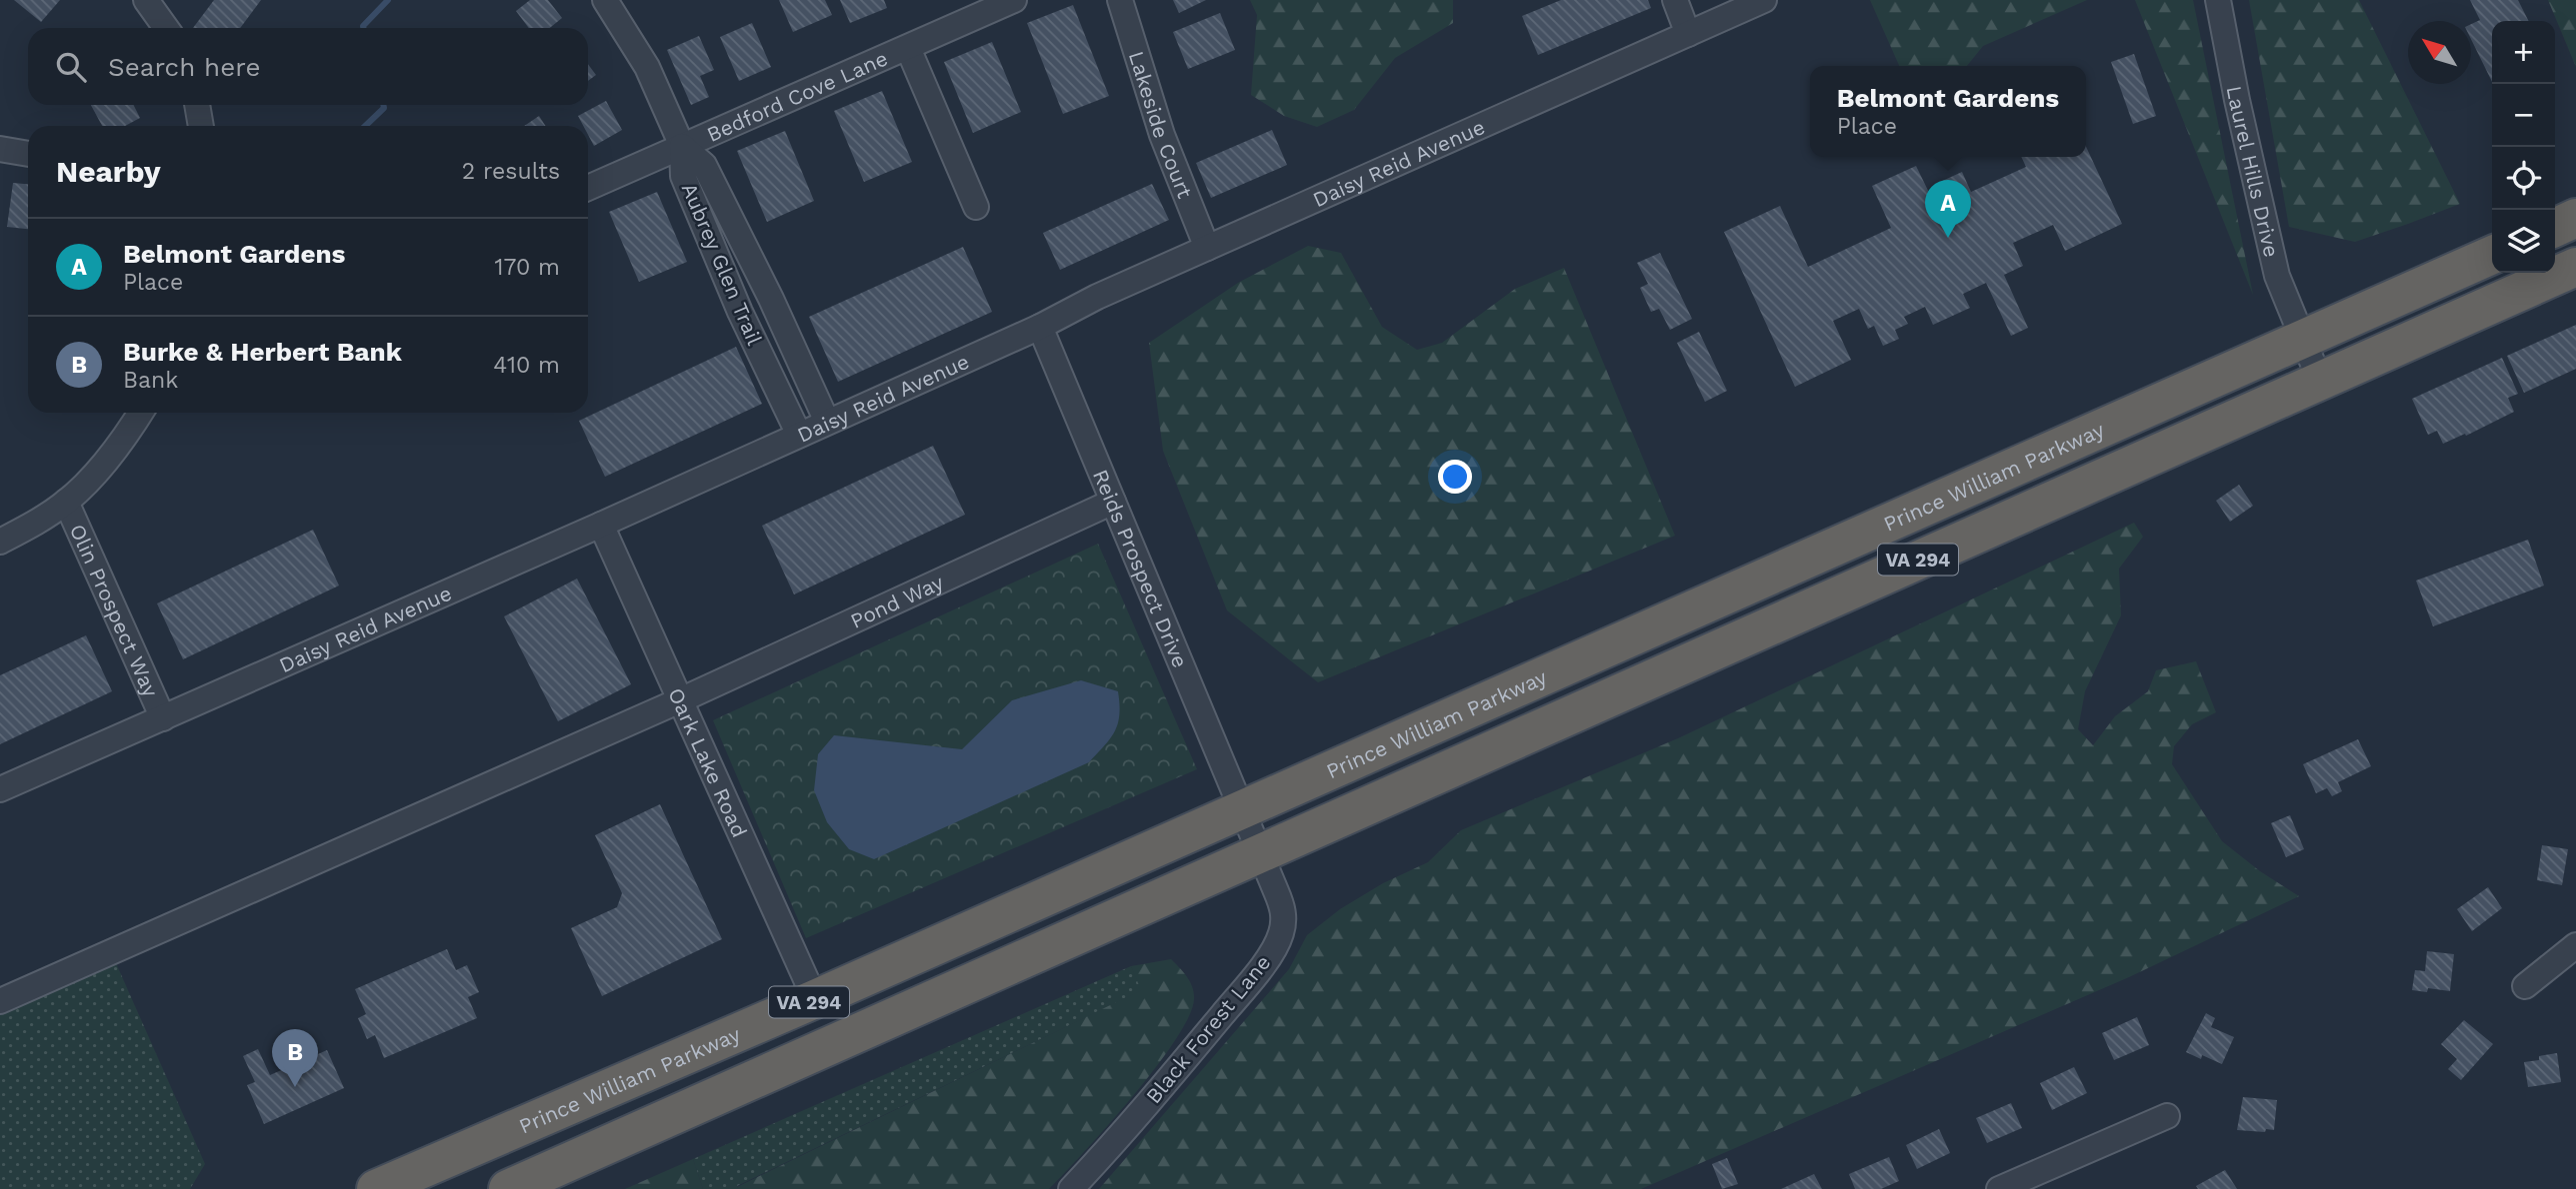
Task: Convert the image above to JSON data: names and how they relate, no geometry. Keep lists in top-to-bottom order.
{
  "streets": {
    "highway": ["Prince William Parkway", "VA 294"],
    "street": [
      "Bedford Cove Lane",
      "Lakeside Court",
      "Daisy Reid Avenue",
      "Laurel Hills Drive",
      "Aubrey Glen Trail",
      "Reids Prospect Drive",
      "Pond Way",
      "Olin Prospect Way",
      "Oark Lake Road",
      "Black Forest Lane"
    ]
  },
  "crossings": [
    ["Bedford Cove Lane", "Aubrey Glen Trail"],
    ["Lakeside Court", "Daisy Reid Avenue"],
    ["Daisy Reid Avenue", "Aubrey Glen Trail"],
    ["Daisy Reid Avenue", "Reids Prospect Drive"],
    ["Daisy Reid Avenue", "Olin Prospect Way"],
    ["Daisy Reid Avenue", "Oark Lake Road"],
    ["Laurel Hills Drive", "Prince William Parkway"],
    ["Laurel Hills Drive", "VA 294"],
    ["Prince William Parkway", "Reids Prospect Drive"],
    ["Prince William Parkway", "Oark Lake Road"],
    ["Prince William Parkway", "Black Forest Lane"],
    ["VA 294", "Black Forest Lane"],
    ["Reids Prospect Drive", "Pond Way"],
    ["Reids Prospect Drive", "Black Forest Lane"],
    ["Pond Way", "Oark Lake Road"]
  ],
  "north": "top left",
  "page": {
    "map_buttons": ["+", "−"],
    "search": "Search here",
    "popup": ["Belmont Gardens", "Place"],
    "heading": ["Nearby", "2 results"],
    "pins": ["A", "B"],
    "list": [
      {
        "mark": "A",
        "name": "Belmont Gardens",
        "note": "Place",
        "value": "170 m"
      },
      {
        "mark": "B",
        "name": "Burke & Herbert Bank",
        "note": "Bank",
        "value": "410 m"
      }
    ]
  }
}
